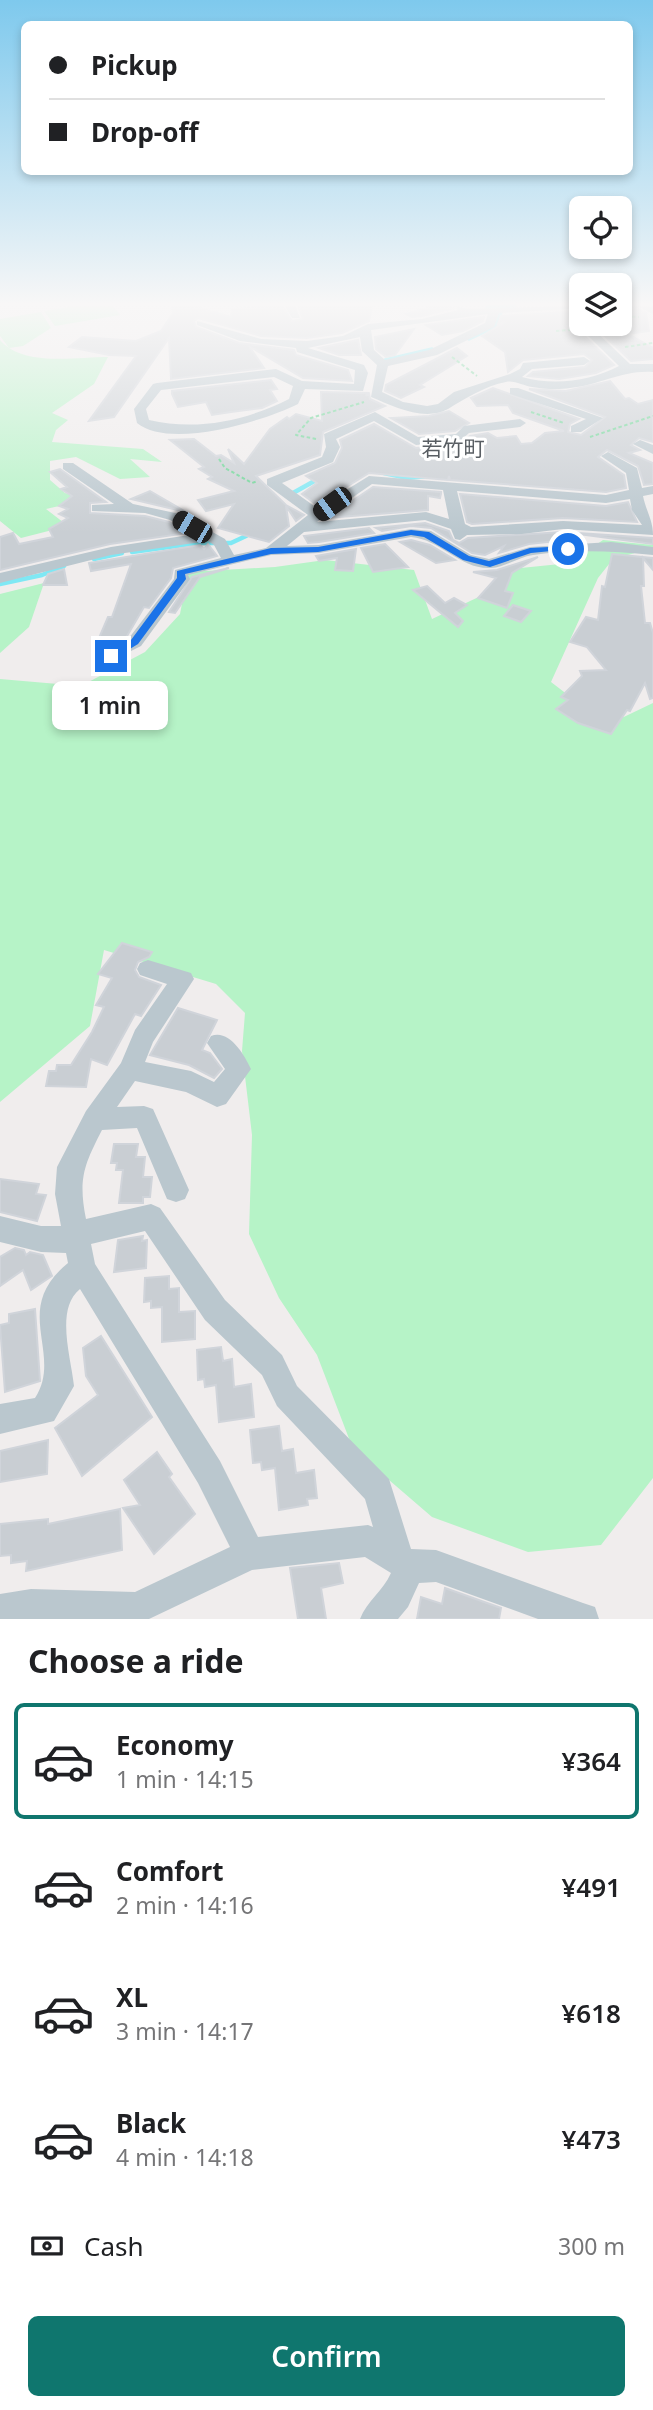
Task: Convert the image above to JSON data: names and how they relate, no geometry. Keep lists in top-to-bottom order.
{
  "districts": ["若竹町"],
  "page": {
    "banner": ["Pickup", "Drop-off"],
    "bubble": "1 min",
    "heading": "Choose a ride",
    "list": [
      {
        "name": "Economy",
        "note": "1 min · 14:15",
        "value": "¥364"
      },
      {
        "name": "Comfort",
        "note": "2 min · 14:16",
        "value": "¥491"
      },
      {
        "name": "XL",
        "note": "3 min · 14:17",
        "value": "¥618"
      },
      {
        "name": "Black",
        "note": "4 min · 14:18",
        "value": "¥473"
      }
    ],
    "pay": ["Cash", "300 m"],
    "buttons": "Confirm"
  }
}
